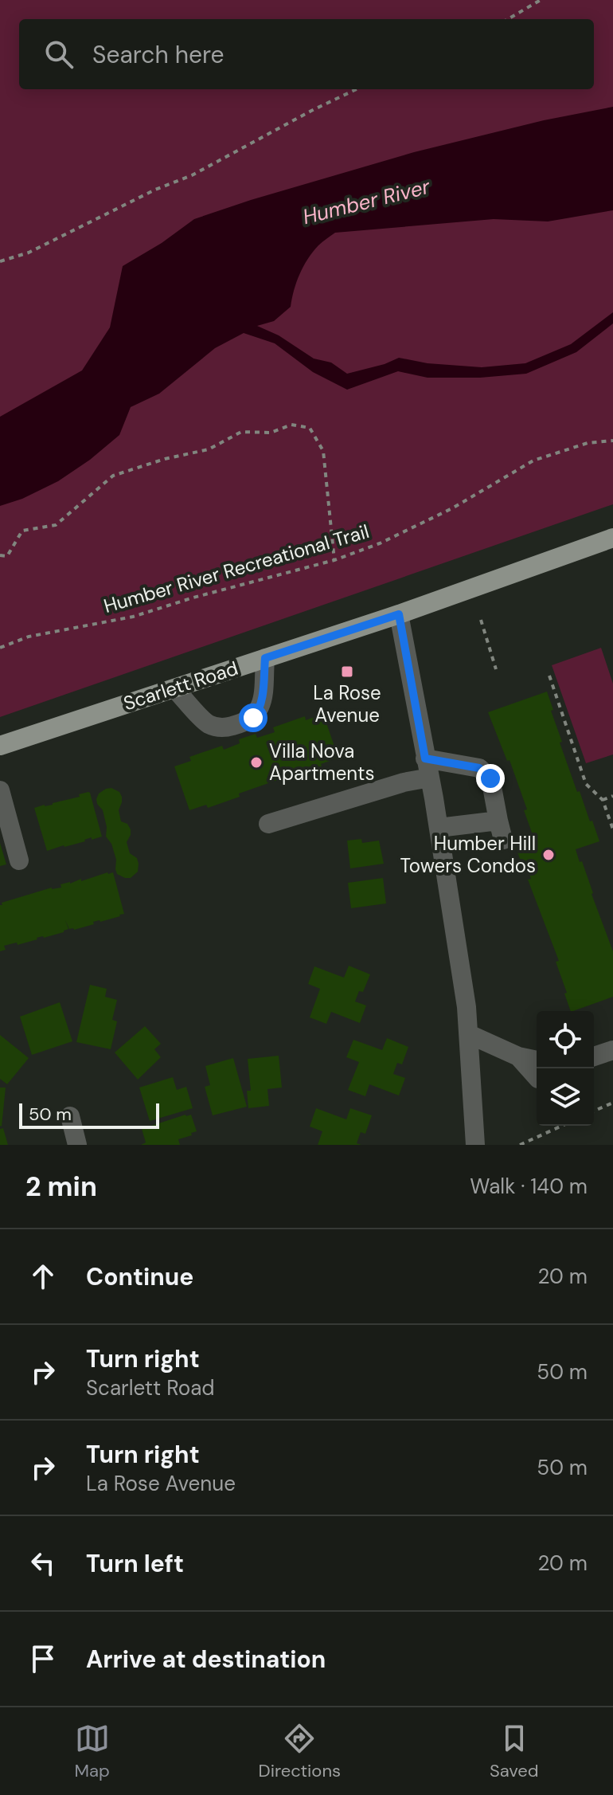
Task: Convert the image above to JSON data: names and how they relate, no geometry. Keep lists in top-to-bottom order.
{
  "streets": {
    "main road": ["Scarlett Road"],
    "path": ["Humber River Recreational Trail"]
  },
  "water": ["Humber River"],
  "places": {
    "transit": ["La Rose Avenue"],
    "other": ["Villa Nova Apartments", "Humber Hill Towers Condos"]
  },
  "scale_bar": "50 m",
  "page": {
    "search": "Search here",
    "scale": "50 m",
    "heading": ["2 min", "Walk · 140 m"],
    "list": [
      ["Continue", "20 m"],
      ["Turn right", "Scarlett Road", "50 m"],
      ["Turn right", "La Rose Avenue", "50 m"],
      ["Turn left", "20 m"],
      "Arrive at destination"
    ],
    "nav": ["Map", "Directions", "Saved"]
  }
}
